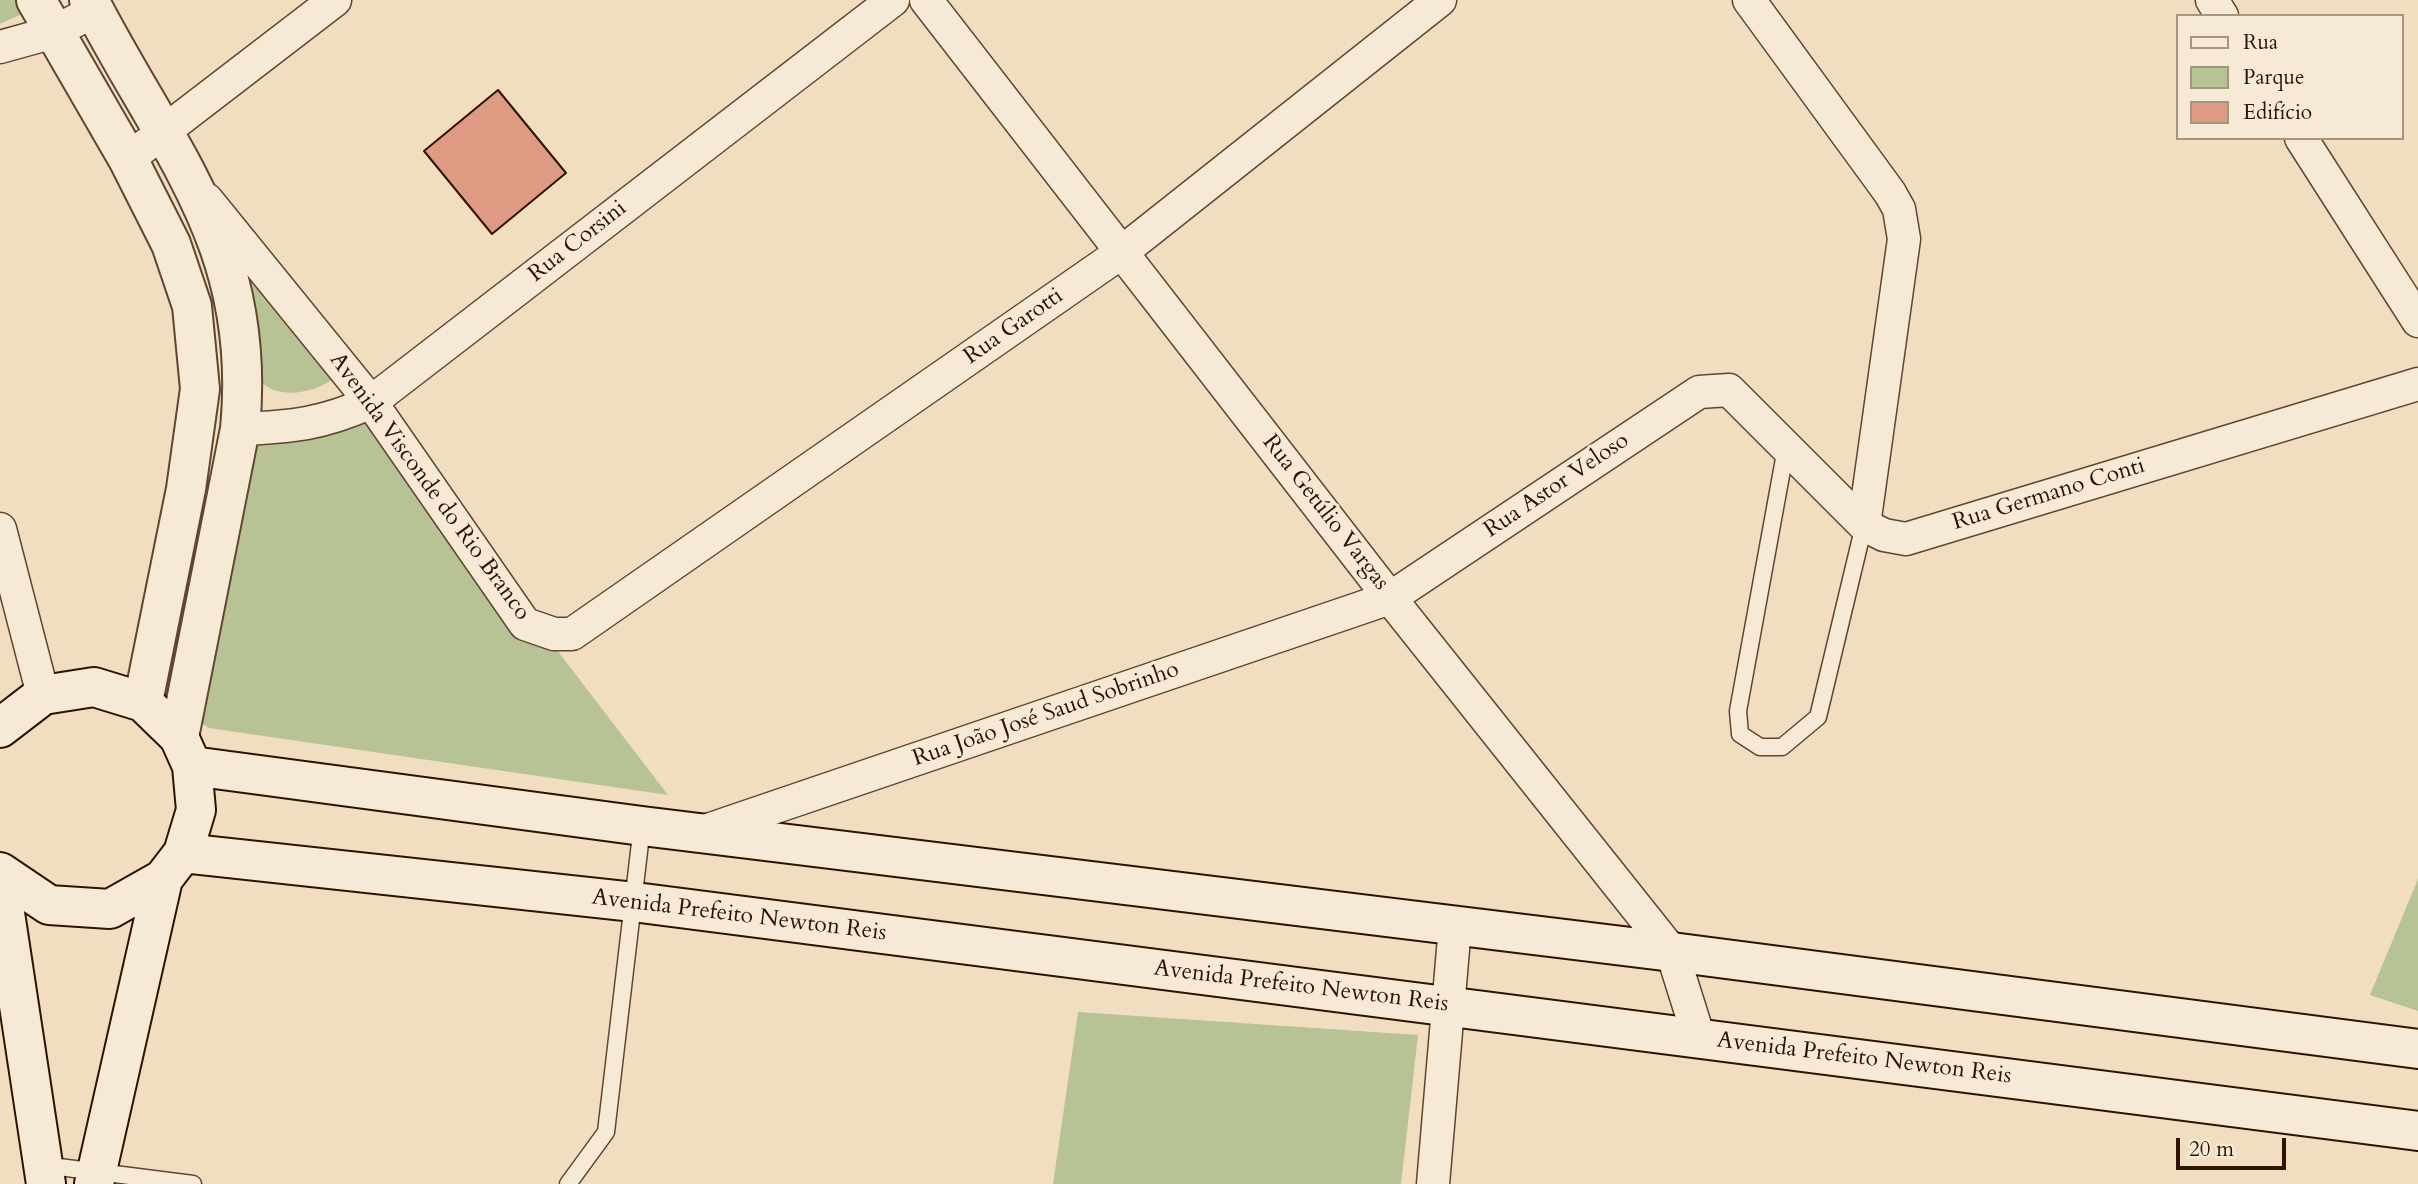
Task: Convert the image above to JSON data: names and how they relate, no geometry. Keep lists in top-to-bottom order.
{
  "streets": {
    "main road": ["Avenida Visconde do Rio Branco", "Avenida Prefeito Newton Reis"],
    "street": [
      "Rua Corsini",
      "Rua Garotti",
      "Rua Astor Veloso",
      "Rua Germano Conti",
      "Rua Getúlio Vargas",
      "Rua João José Saud Sobrinho"
    ]
  },
  "crossings": [
    ["Rua Corsini", "Avenida Visconde do Rio Branco"],
    ["Rua Garotti", "Avenida Visconde do Rio Branco"],
    ["Rua Garotti", "Rua Getúlio Vargas"],
    ["Rua Astor Veloso", "Rua Germano Conti"],
    ["Rua Astor Veloso", "Rua Getúlio Vargas"],
    ["Rua Astor Veloso", "Rua João José Saud Sobrinho"],
    ["Avenida Visconde do Rio Branco", "Avenida Prefeito Newton Reis"],
    ["Rua Getúlio Vargas", "Rua João José Saud Sobrinho"],
    ["Rua Getúlio Vargas", "Avenida Prefeito Newton Reis"]
  ],
  "legend": ["Rua", "Parque", "Edifício"],
  "scale_bar": "20 m"
}
